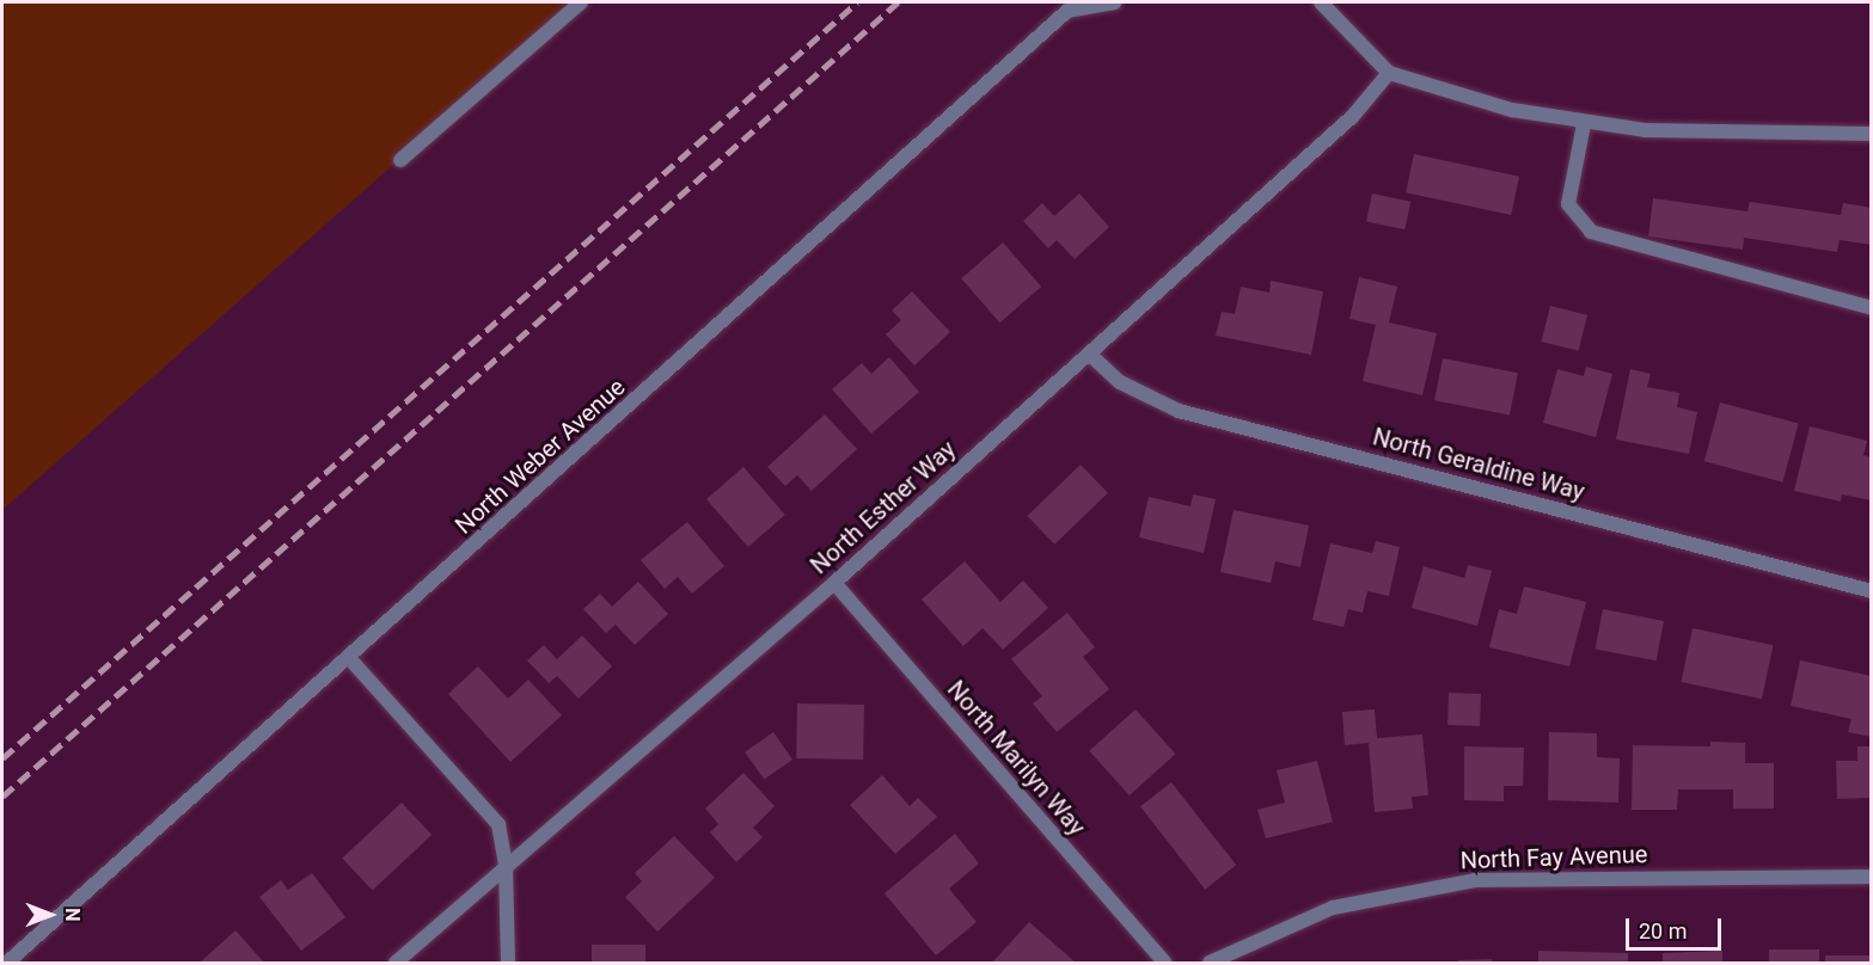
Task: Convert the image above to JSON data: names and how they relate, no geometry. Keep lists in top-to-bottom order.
{
  "streets": {
    "street": [
      "North Weber Avenue",
      "North Geraldine Way",
      "North Esther Way",
      "North Marilyn Way",
      "North Fay Avenue"
    ]
  },
  "crossings": [
    ["North Geraldine Way", "North Esther Way"],
    ["North Esther Way", "North Marilyn Way"]
  ],
  "scale_bar": "20 m",
  "north": "right"
}
